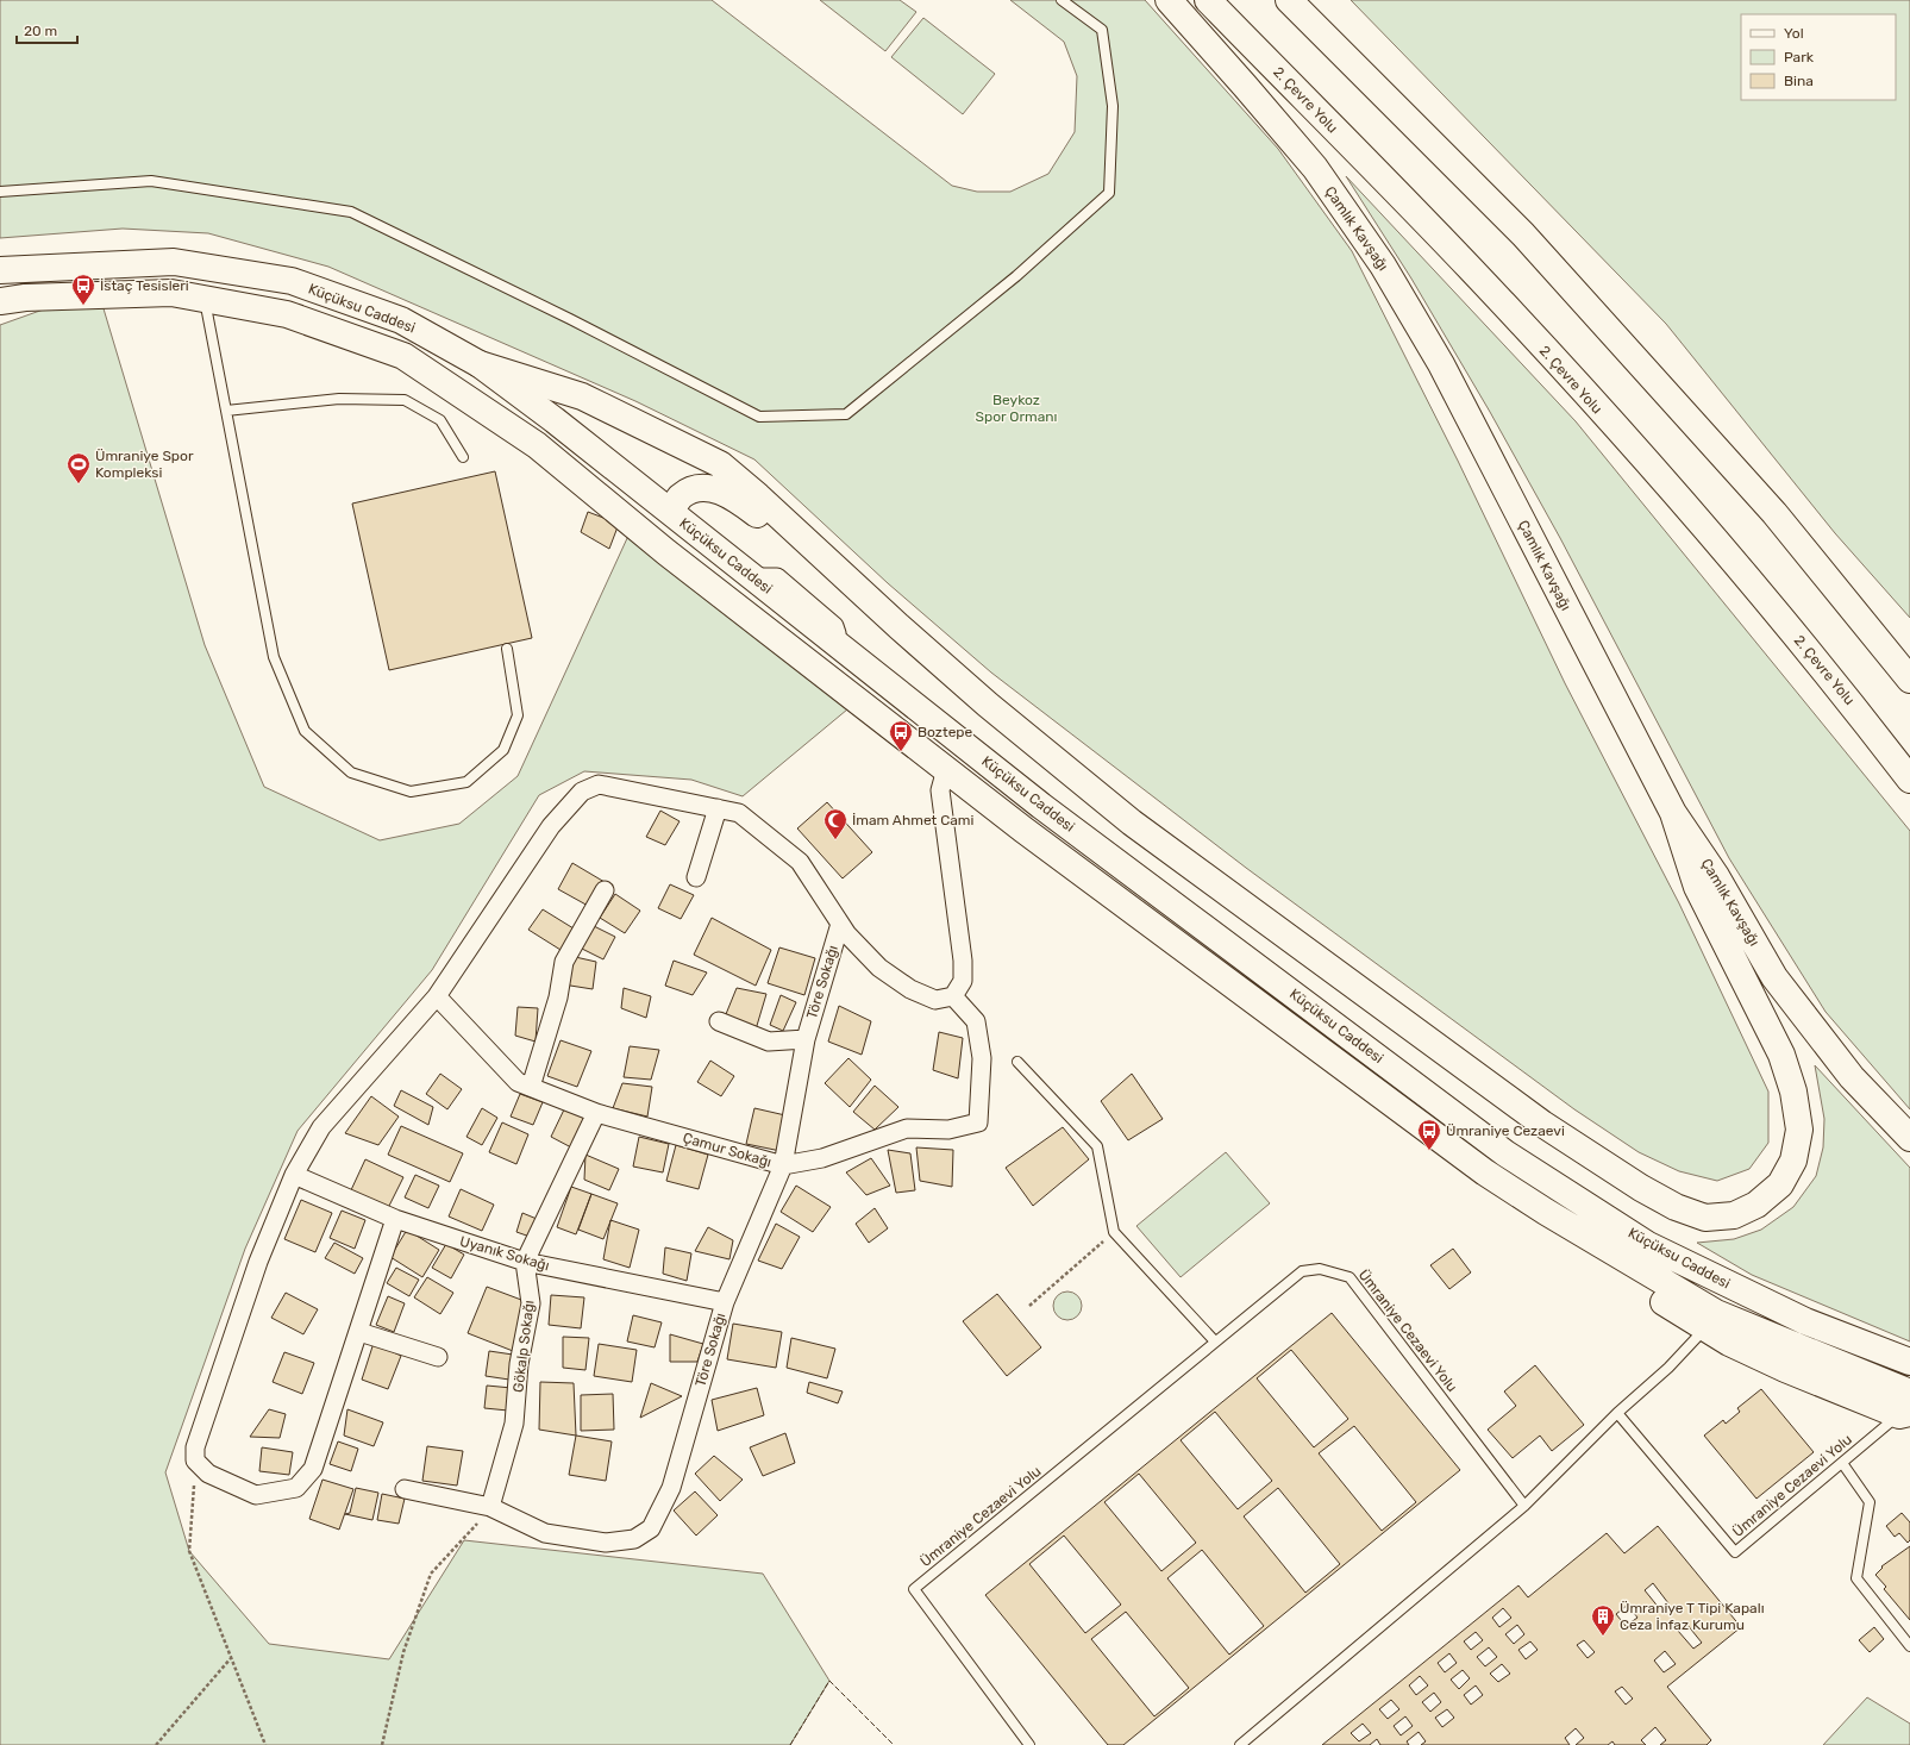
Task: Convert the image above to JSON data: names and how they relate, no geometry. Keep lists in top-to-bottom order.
{
  "streets": {
    "main road": ["2. Çevre Yolu", "Çamlık Kavşağı", "Küçüksu Caddesi"],
    "street": [
      "Töre Sokağı",
      "Çamur Sokağı",
      "Uyanık Sokağı",
      "Gökalp Sokağı"
    ],
    "lane": ["Ümraniye Cezaevi Yolu"]
  },
  "crossings": [
    ["Küçüksu Caddesi", "Ümraniye Cezaevi Yolu"],
    ["Töre Sokağı", "Çamur Sokağı"],
    ["Töre Sokağı", "Uyanık Sokağı"],
    ["Töre Sokağı", "Gökalp Sokağı"],
    ["Uyanık Sokağı", "Gökalp Sokağı"]
  ],
  "parks": ["Beykoz Spor Ormanı"],
  "places": {
    "bus stop": ["İstaç Tesisleri", "Boztepe", "Ümraniye Cezaevi"],
    "sports": ["Ümraniye Spor Kompleksi"],
    "mosque": ["İmam Ahmet Cami"],
    "building": ["Ümraniye T Tipi Kapalı Ceza İnfaz Kurumu"]
  },
  "legend": ["Yol", "Park", "Bina"],
  "scale_bar": "20 m"
}
